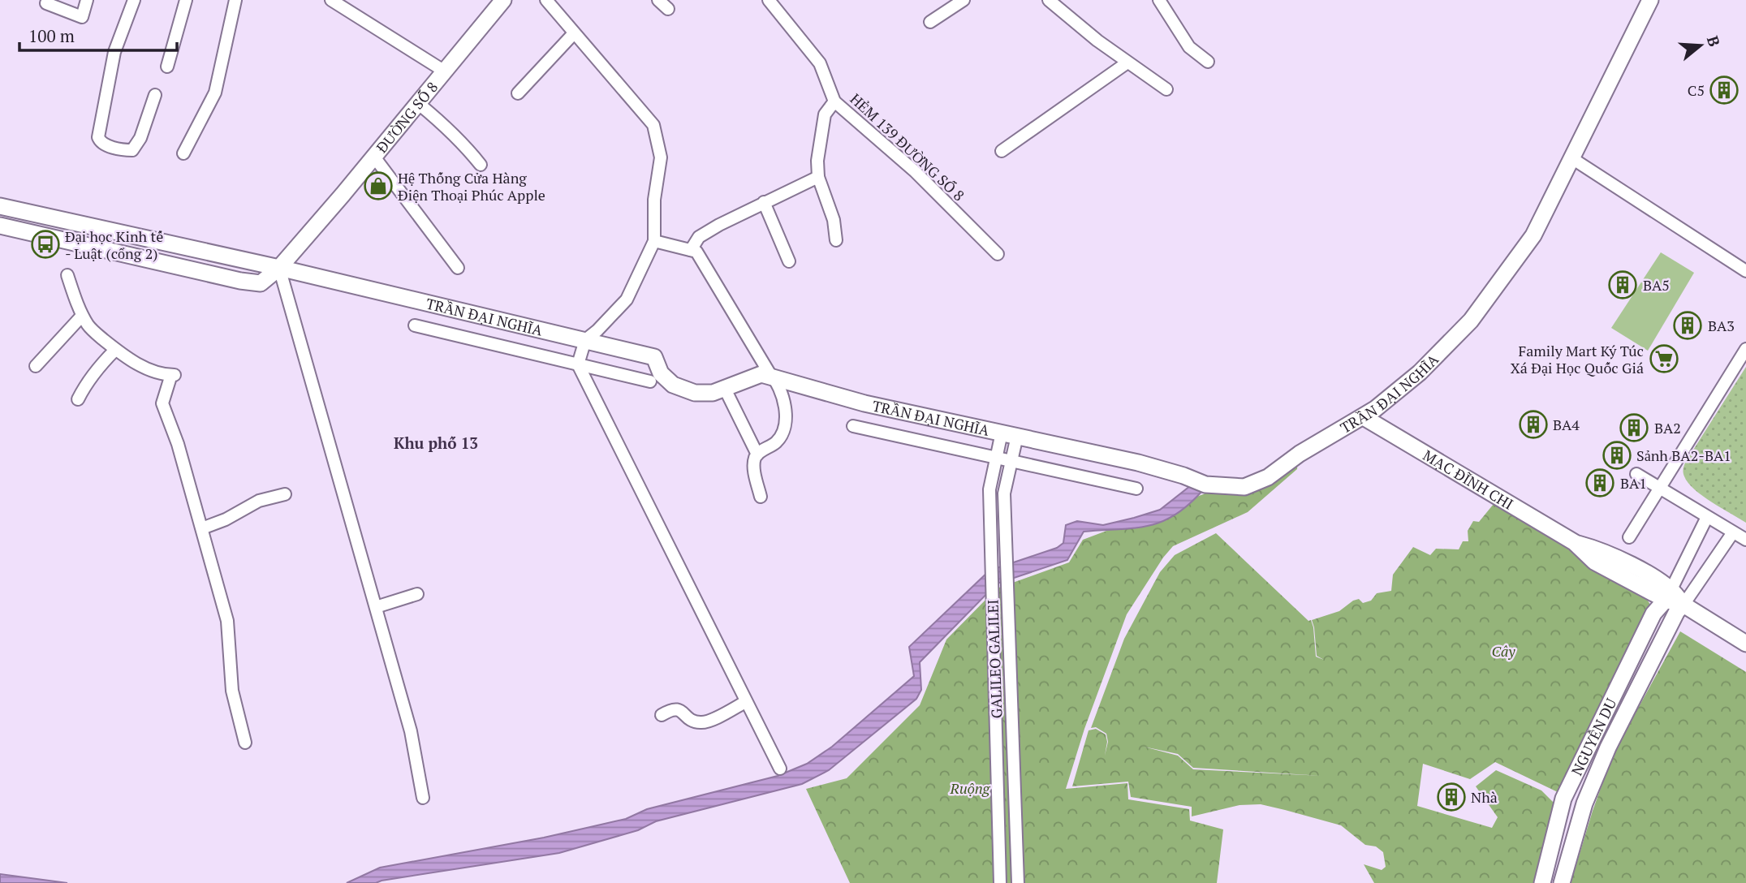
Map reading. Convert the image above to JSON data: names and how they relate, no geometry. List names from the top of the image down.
{
  "streets": {
    "street": [
      "ĐƯỜNG SỐ 8",
      "HẺM 139 ĐƯỜNG SỐ 8",
      "TRẦN ĐẠI NGHĨA",
      "MẠC ĐĨNH CHI",
      "GALILEO GALILEI",
      "NGUYỄN DU"
    ]
  },
  "crossings": [
    ["ĐƯỜNG SỐ 8", "TRẦN ĐẠI NGHĨA"],
    ["TRẦN ĐẠI NGHĨA", "MẠC ĐĨNH CHI"],
    ["TRẦN ĐẠI NGHĨA", "GALILEO GALILEI"],
    ["MẠC ĐĨNH CHI", "NGUYỄN DU"]
  ],
  "districts": ["Khu phố 13"],
  "parks": ["Cây", "Ruộng"],
  "places": {
    "building": [
      "C5",
      "BA5",
      "BA3",
      "BA4",
      "BA2",
      "Sảnh BA2-BA1",
      "BA1",
      "Nhà"
    ],
    "shop": ["Hệ Thống Cửa Hàng Điện Thoại Phúc Apple"],
    "bus stop": ["Đại học Kinh tế - Luật (cổng 2)"],
    "supermarket": ["Family Mart Ký Túc Xá Đại Học Quốc Giá"]
  },
  "scale_bar": "100 m",
  "north": "right"
}
